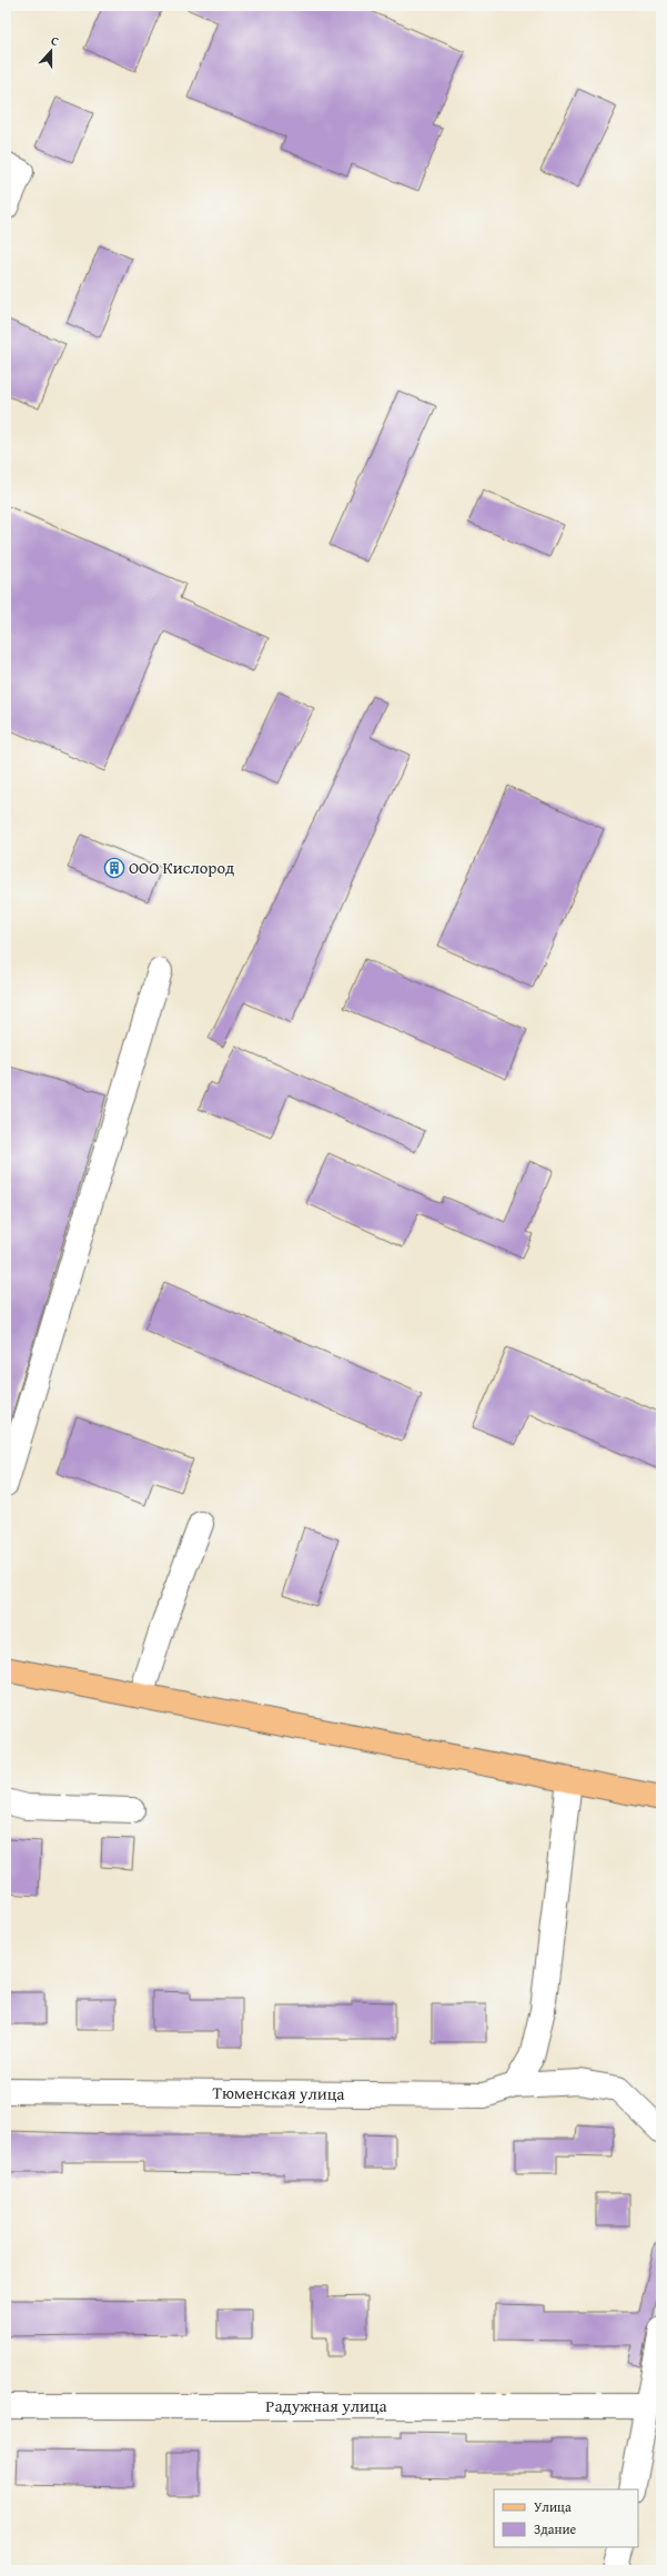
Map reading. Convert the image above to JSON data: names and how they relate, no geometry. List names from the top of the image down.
{
  "streets": {
    "street": ["Тюменская улица", "Радужная улица"]
  },
  "places": {
    "building": ["ООО Кислород"]
  },
  "legend": ["Улица", "Здание"],
  "north": "top"
}
